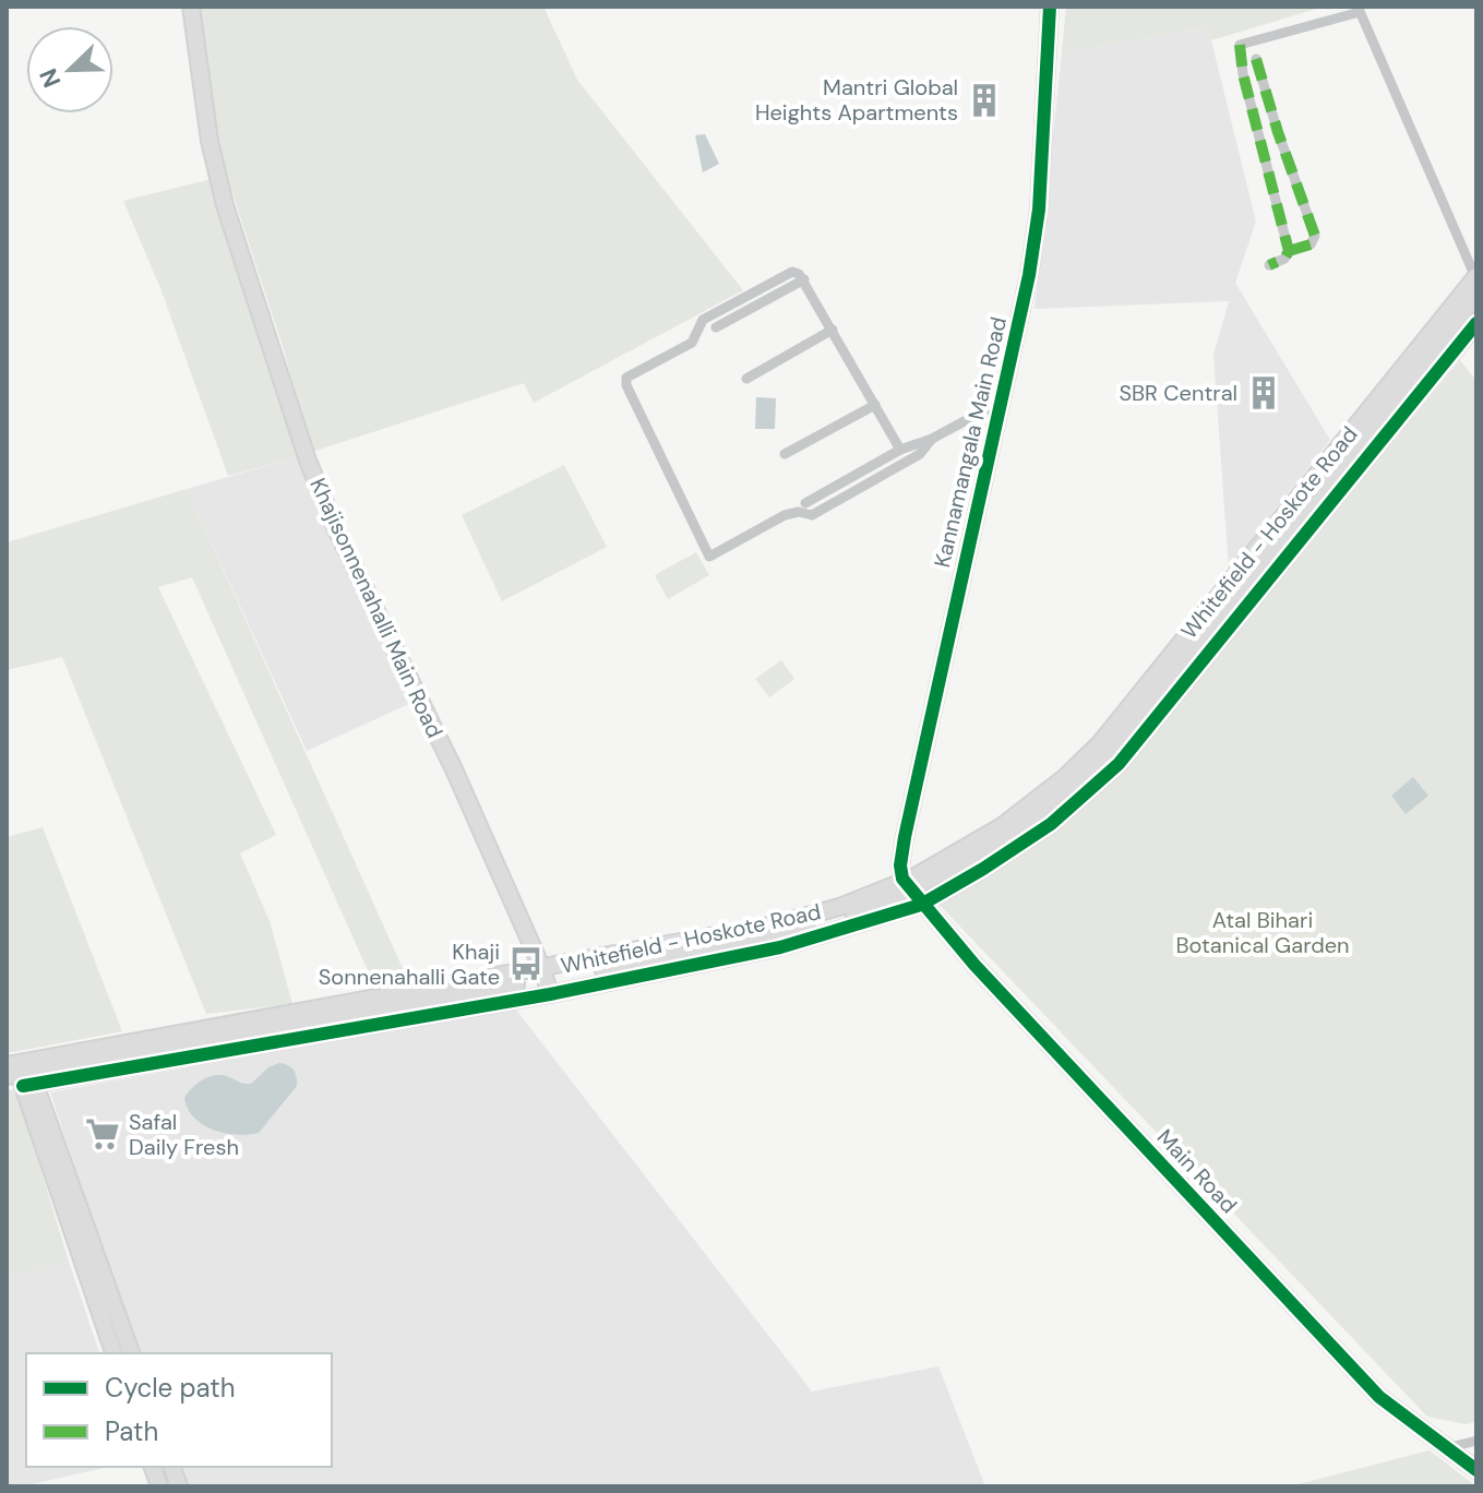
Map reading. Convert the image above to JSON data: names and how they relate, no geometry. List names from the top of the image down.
{
  "streets": {
    "street": [
      "Kannamangala Main Road",
      "Whitefield - Hoskote Road",
      "Khajisonnenahalli Main Road",
      "Main Road"
    ]
  },
  "crossings": [
    ["Kannamangala Main Road", "Whitefield - Hoskote Road"],
    ["Kannamangala Main Road", "Main Road"],
    ["Whitefield - Hoskote Road", "Khajisonnenahalli Main Road"],
    ["Whitefield - Hoskote Road", "Main Road"]
  ],
  "parks": ["Atal Bihari Botanical Garden"],
  "places": {
    "building": ["Mantri Global Heights Apartments", "SBR Central"],
    "bus stop": ["Khaji Sonnenahalli Gate"],
    "supermarket": ["Safal Daily Fresh"]
  },
  "legend": ["Cycle path", "Path"],
  "north": "bottom left"
}
